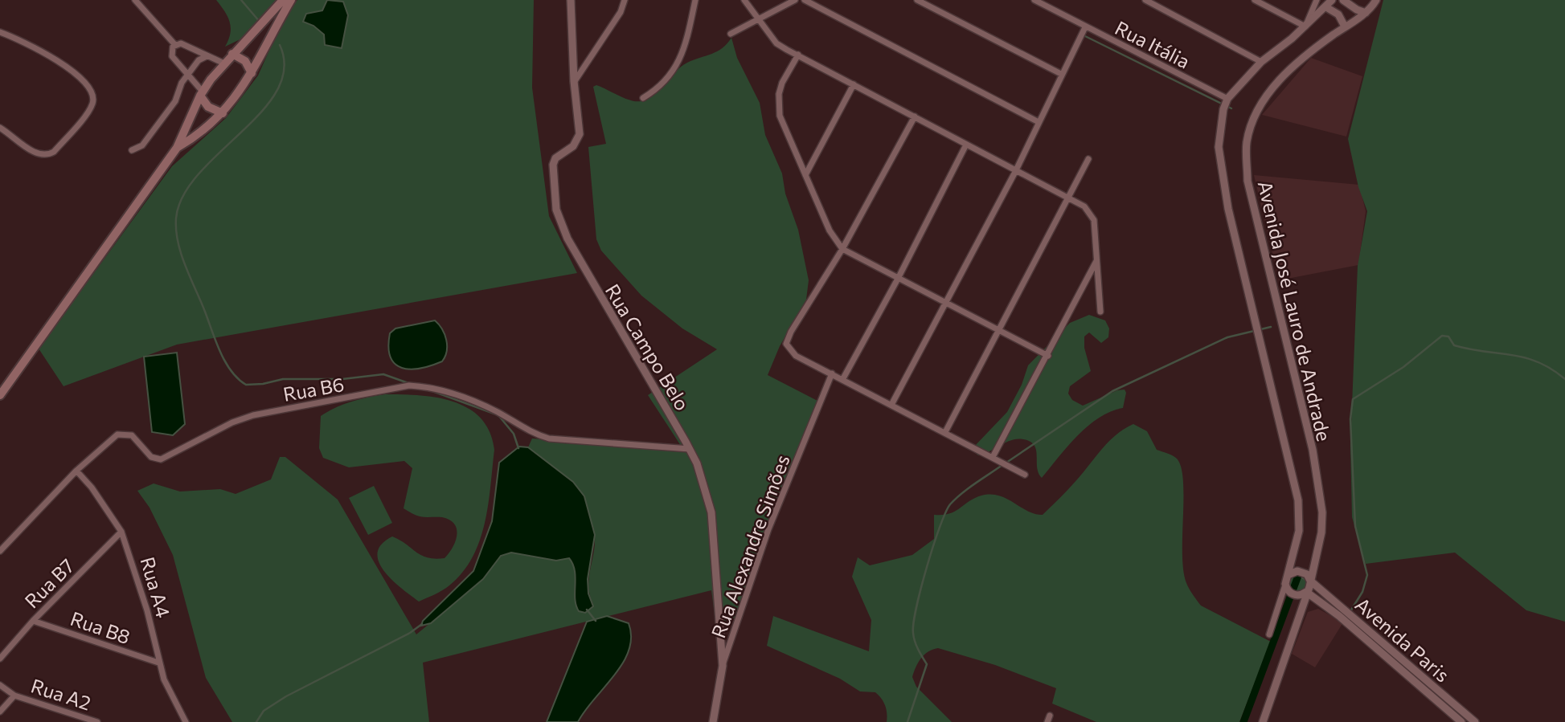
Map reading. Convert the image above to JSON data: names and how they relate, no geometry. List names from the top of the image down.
{
  "streets": {
    "street": [
      "Rua Itália",
      "Avenida José Lauro de Andrade",
      "Rua Campo Belo",
      "Rua B6",
      "Rua Alexandre Simões",
      "Rua B7",
      "Rua A4",
      "Rua B8",
      "Avenida Paris",
      "Rua A2"
    ]
  },
  "crossings": [
    ["Rua Itália", "Avenida José Lauro de Andrade"],
    ["Avenida José Lauro de Andrade", "Avenida Paris"],
    ["Rua Campo Belo", "Rua B6"],
    ["Rua Campo Belo", "Rua Alexandre Simões"],
    ["Rua B6", "Rua A4"],
    ["Rua B7", "Rua A4"],
    ["Rua B7", "Rua B8"],
    ["Rua A4", "Rua B8"]
  ]
}
